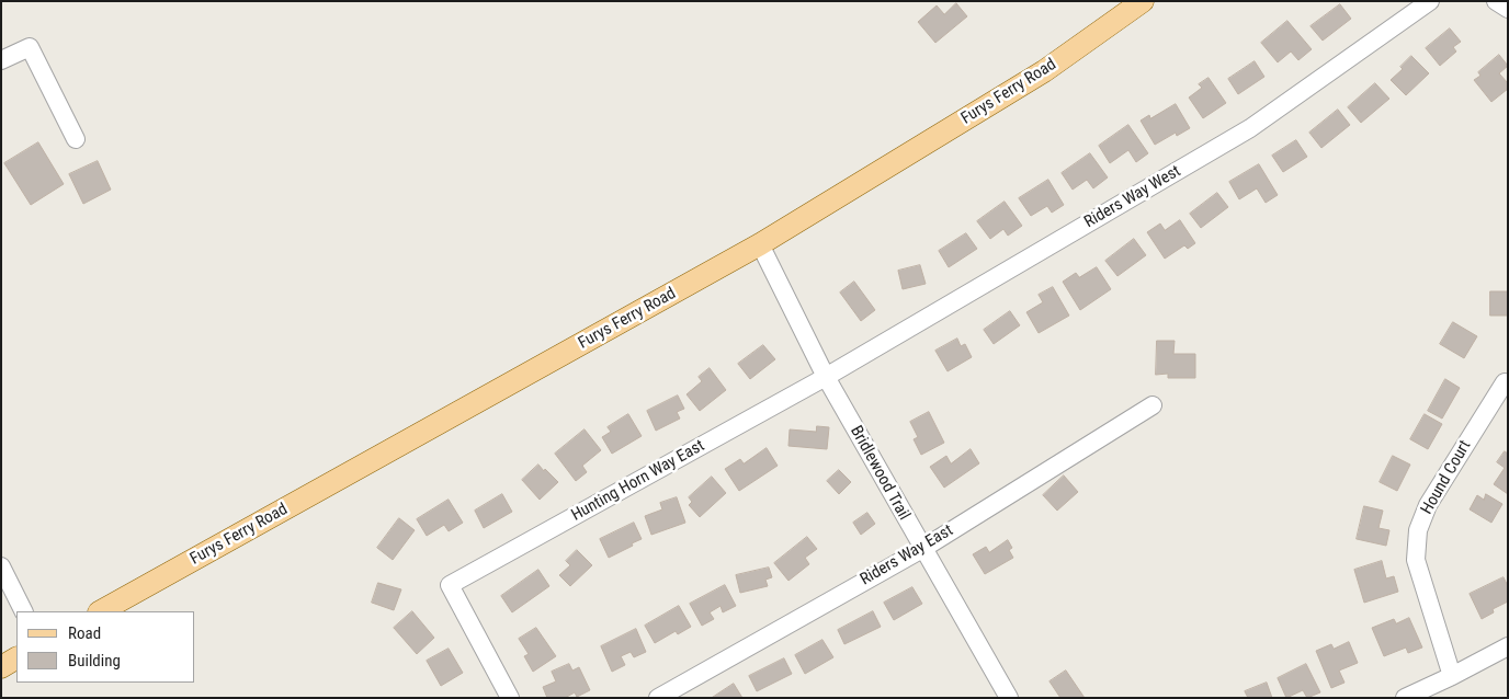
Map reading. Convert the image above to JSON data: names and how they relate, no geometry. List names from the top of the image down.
{
  "streets": {
    "main road": ["Furys Ferry Road"],
    "street": [
      "Riders Way West",
      "Bridlewood Trail",
      "Hound Court",
      "Hunting Horn Way East",
      "Riders Way East"
    ]
  },
  "crossings": [
    ["Furys Ferry Road", "Bridlewood Trail"],
    ["Riders Way West", "Bridlewood Trail"],
    ["Riders Way West", "Hunting Horn Way East"],
    ["Bridlewood Trail", "Hunting Horn Way East"],
    ["Bridlewood Trail", "Riders Way East"]
  ],
  "legend": ["Road", "Building"]
}
